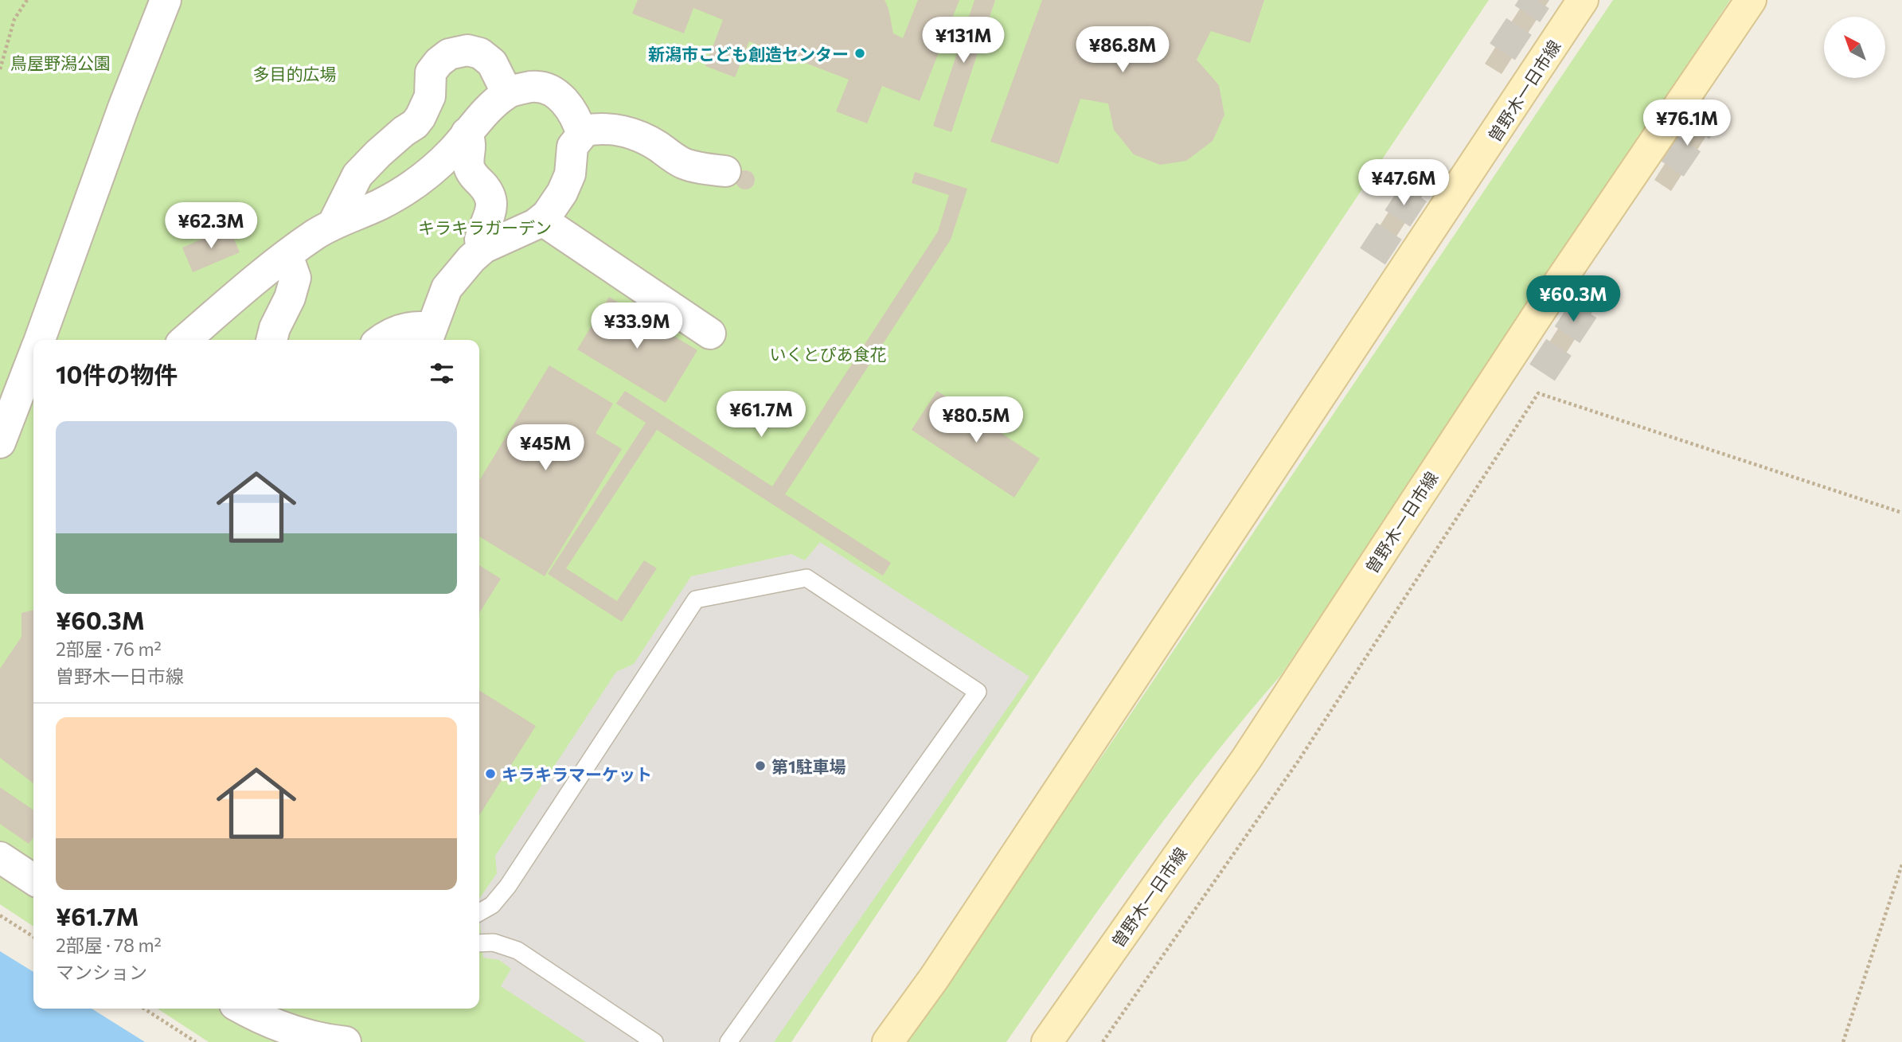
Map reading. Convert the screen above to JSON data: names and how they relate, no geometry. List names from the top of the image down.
{
  "streets": {
    "main road": ["曽野木一日市線"]
  },
  "parks": [
    "鳥屋野潟公園",
    "多目的広場",
    "キラキラガーデン",
    "いくとぴあ食花"
  ],
  "places": ["新潟市こども創造センター", "第1駐車場", "キラキラマーケット"],
  "north": "top left",
  "page": {
    "price": [
      "¥131M",
      "¥86.8M",
      "¥76.1M",
      "¥47.6M",
      "¥62.3M",
      "¥60.3M",
      "¥33.9M",
      "¥61.7M",
      "¥80.5M",
      "¥45M"
    ],
    "heading": "10件の物件",
    "list": [
      {
        "name": "¥60.3M",
        "note": "2部屋 · 76 m² · 曽野木一日市線"
      },
      {
        "name": "¥61.7M",
        "note": "2部屋 · 78 m² · マンション"
      }
    ]
  }
}
